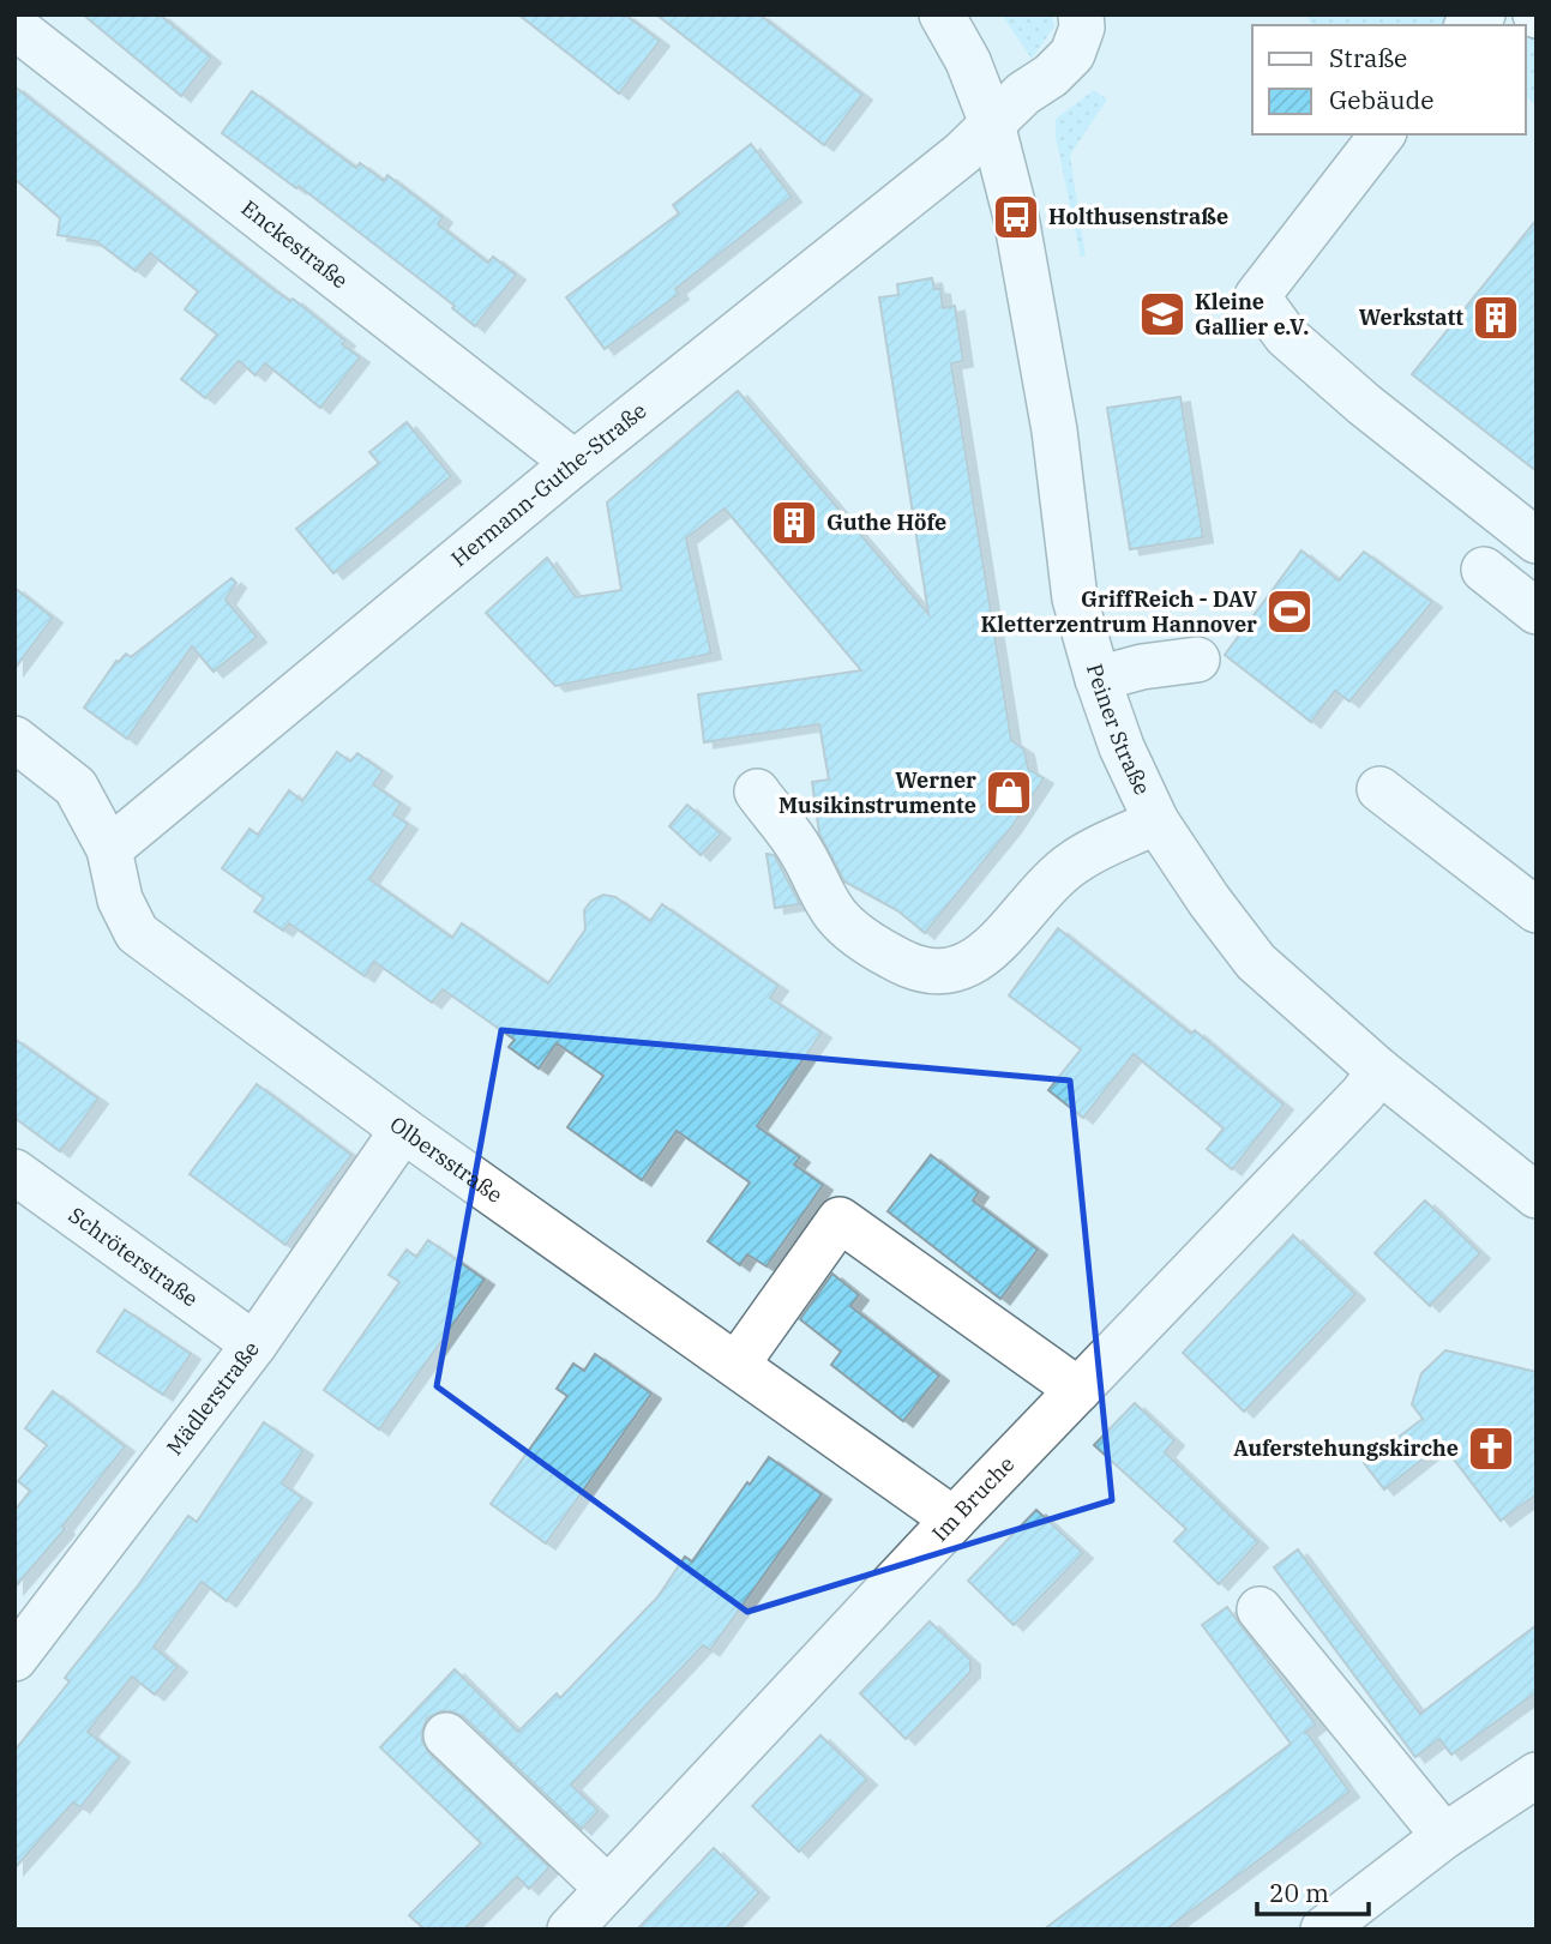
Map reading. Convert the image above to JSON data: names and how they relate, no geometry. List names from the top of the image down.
{
  "streets": {
    "street": [
      "Enckestraße",
      "Hermann-Guthe-Straße",
      "Peiner Straße",
      "Olbersstraße",
      "Schröterstraße",
      "Mädlerstraße",
      "Im Bruche"
    ]
  },
  "crossings": [
    ["Enckestraße", "Hermann-Guthe-Straße"],
    ["Hermann-Guthe-Straße", "Peiner Straße"],
    ["Hermann-Guthe-Straße", "Olbersstraße"],
    ["Peiner Straße", "Im Bruche"],
    ["Olbersstraße", "Mädlerstraße"],
    ["Olbersstraße", "Im Bruche"],
    ["Schröterstraße", "Mädlerstraße"]
  ],
  "places": {
    "bus stop": ["Holthusenstraße"],
    "school or university": ["Kleine Gallier e.V."],
    "building": ["Werkstatt", "Guthe Höfe"],
    "sports": ["GriffReich - DAV Kletterzentrum Hannover"],
    "shop": ["Werner Musikinstrumente"],
    "church": ["Auferstehungskirche"]
  },
  "legend": ["Straße", "Gebäude"],
  "scale_bar": "20 m"
}
